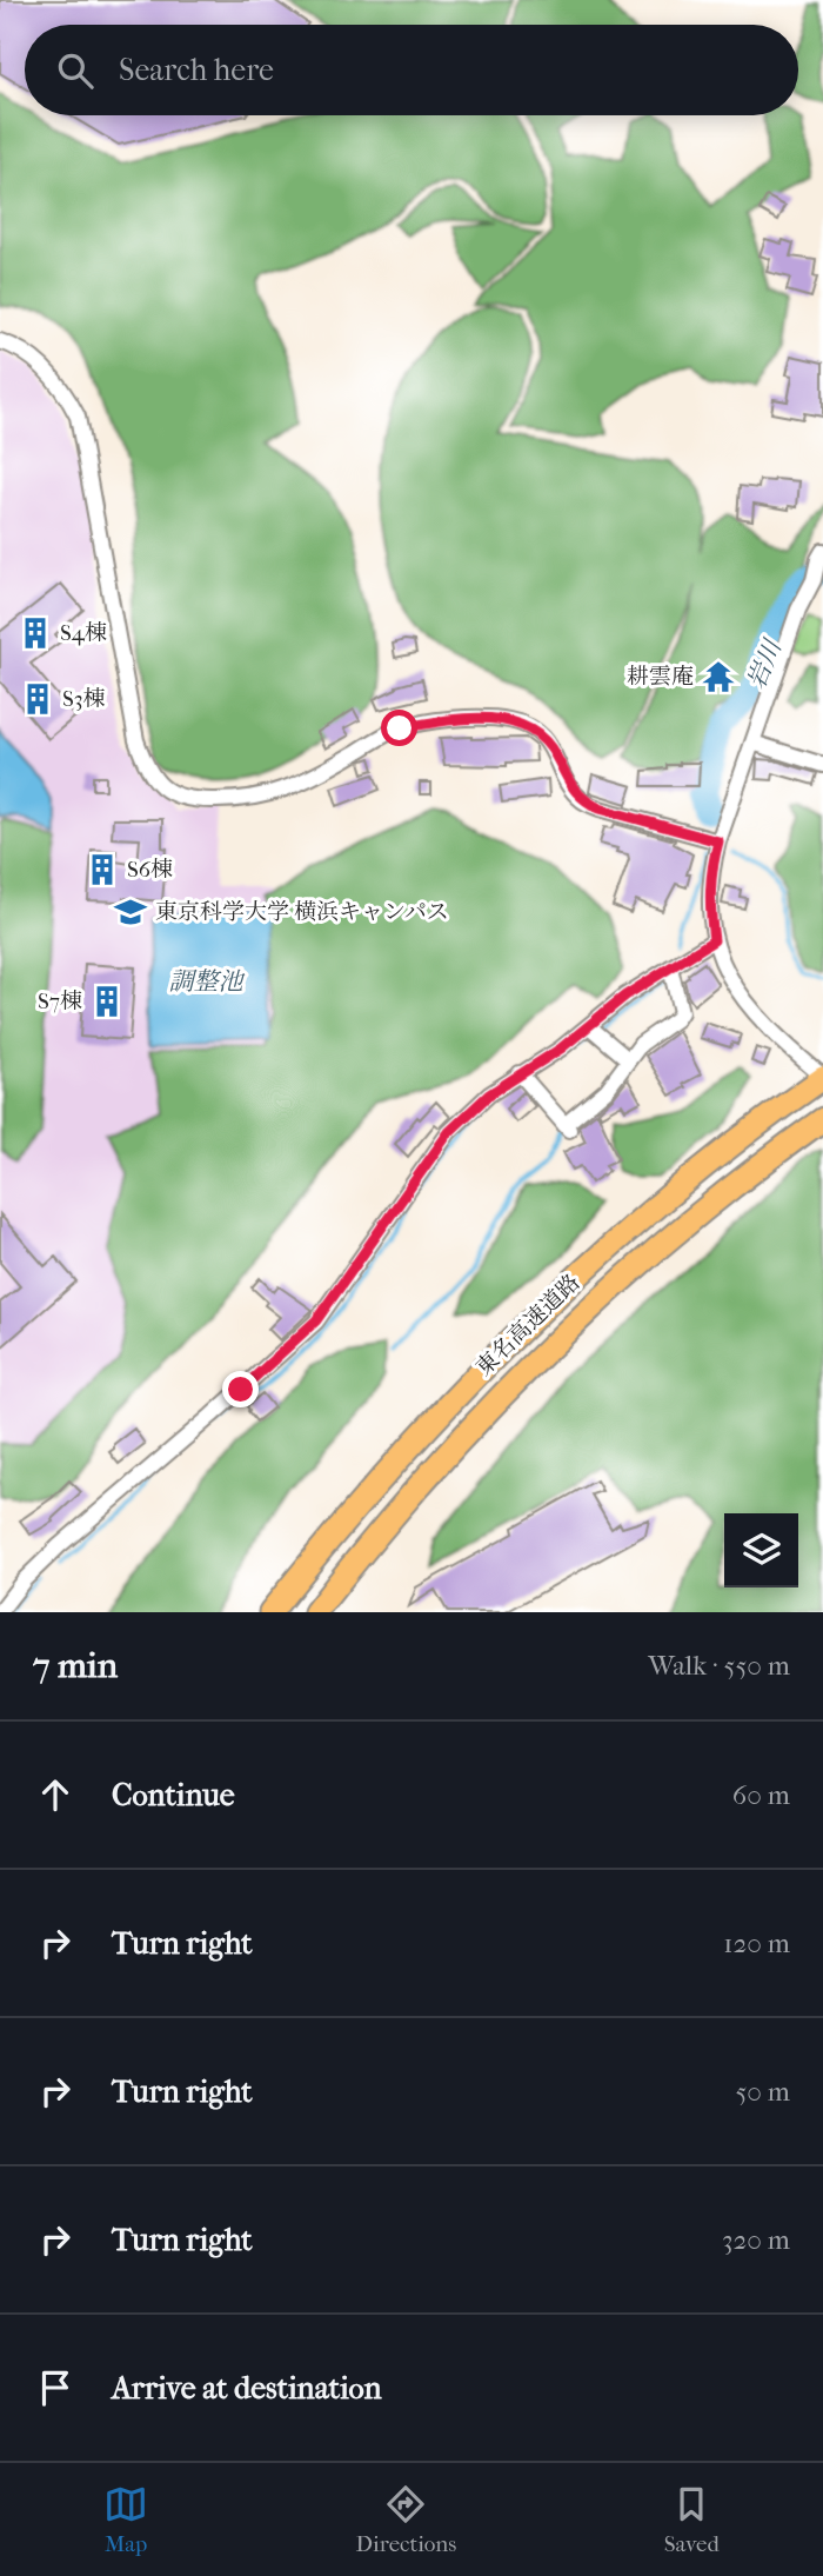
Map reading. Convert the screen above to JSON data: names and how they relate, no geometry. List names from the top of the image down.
{
  "streets": {
    "highway": ["東名高速道路"]
  },
  "water": ["岩川", "調整池"],
  "places": {
    "building": [
      "S4棟",
      "S3棟",
      "S6棟",
      "S7棟"
    ],
    "temple": ["耕雲庵"],
    "school or university": ["東京科学大学 横浜キャンパス"]
  },
  "page": {
    "search": "Search here",
    "heading": ["7 min", "Walk · 550 m"],
    "list": [
      ["Continue", "60 m"],
      ["Turn right", "120 m"],
      ["Turn right", "50 m"],
      ["Turn right", "320 m"],
      "Arrive at destination"
    ],
    "nav": ["Map", "Directions", "Saved"]
  }
}
